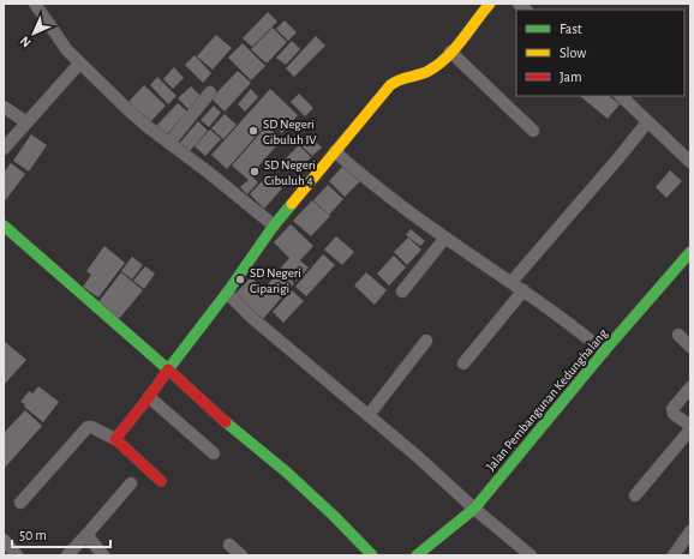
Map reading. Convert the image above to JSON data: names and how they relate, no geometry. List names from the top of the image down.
{
  "streets": {
    "street": ["Jalan Pembangunan Kedunghalang"]
  },
  "places": ["SD Negeri Cibuluh IV", "SD Negeri Cibuluh 4", "SD Negeri Ciparigi"],
  "legend": ["Fast", "Slow", "Jam"],
  "scale_bar": "50 m",
  "north": "bottom left"
}
